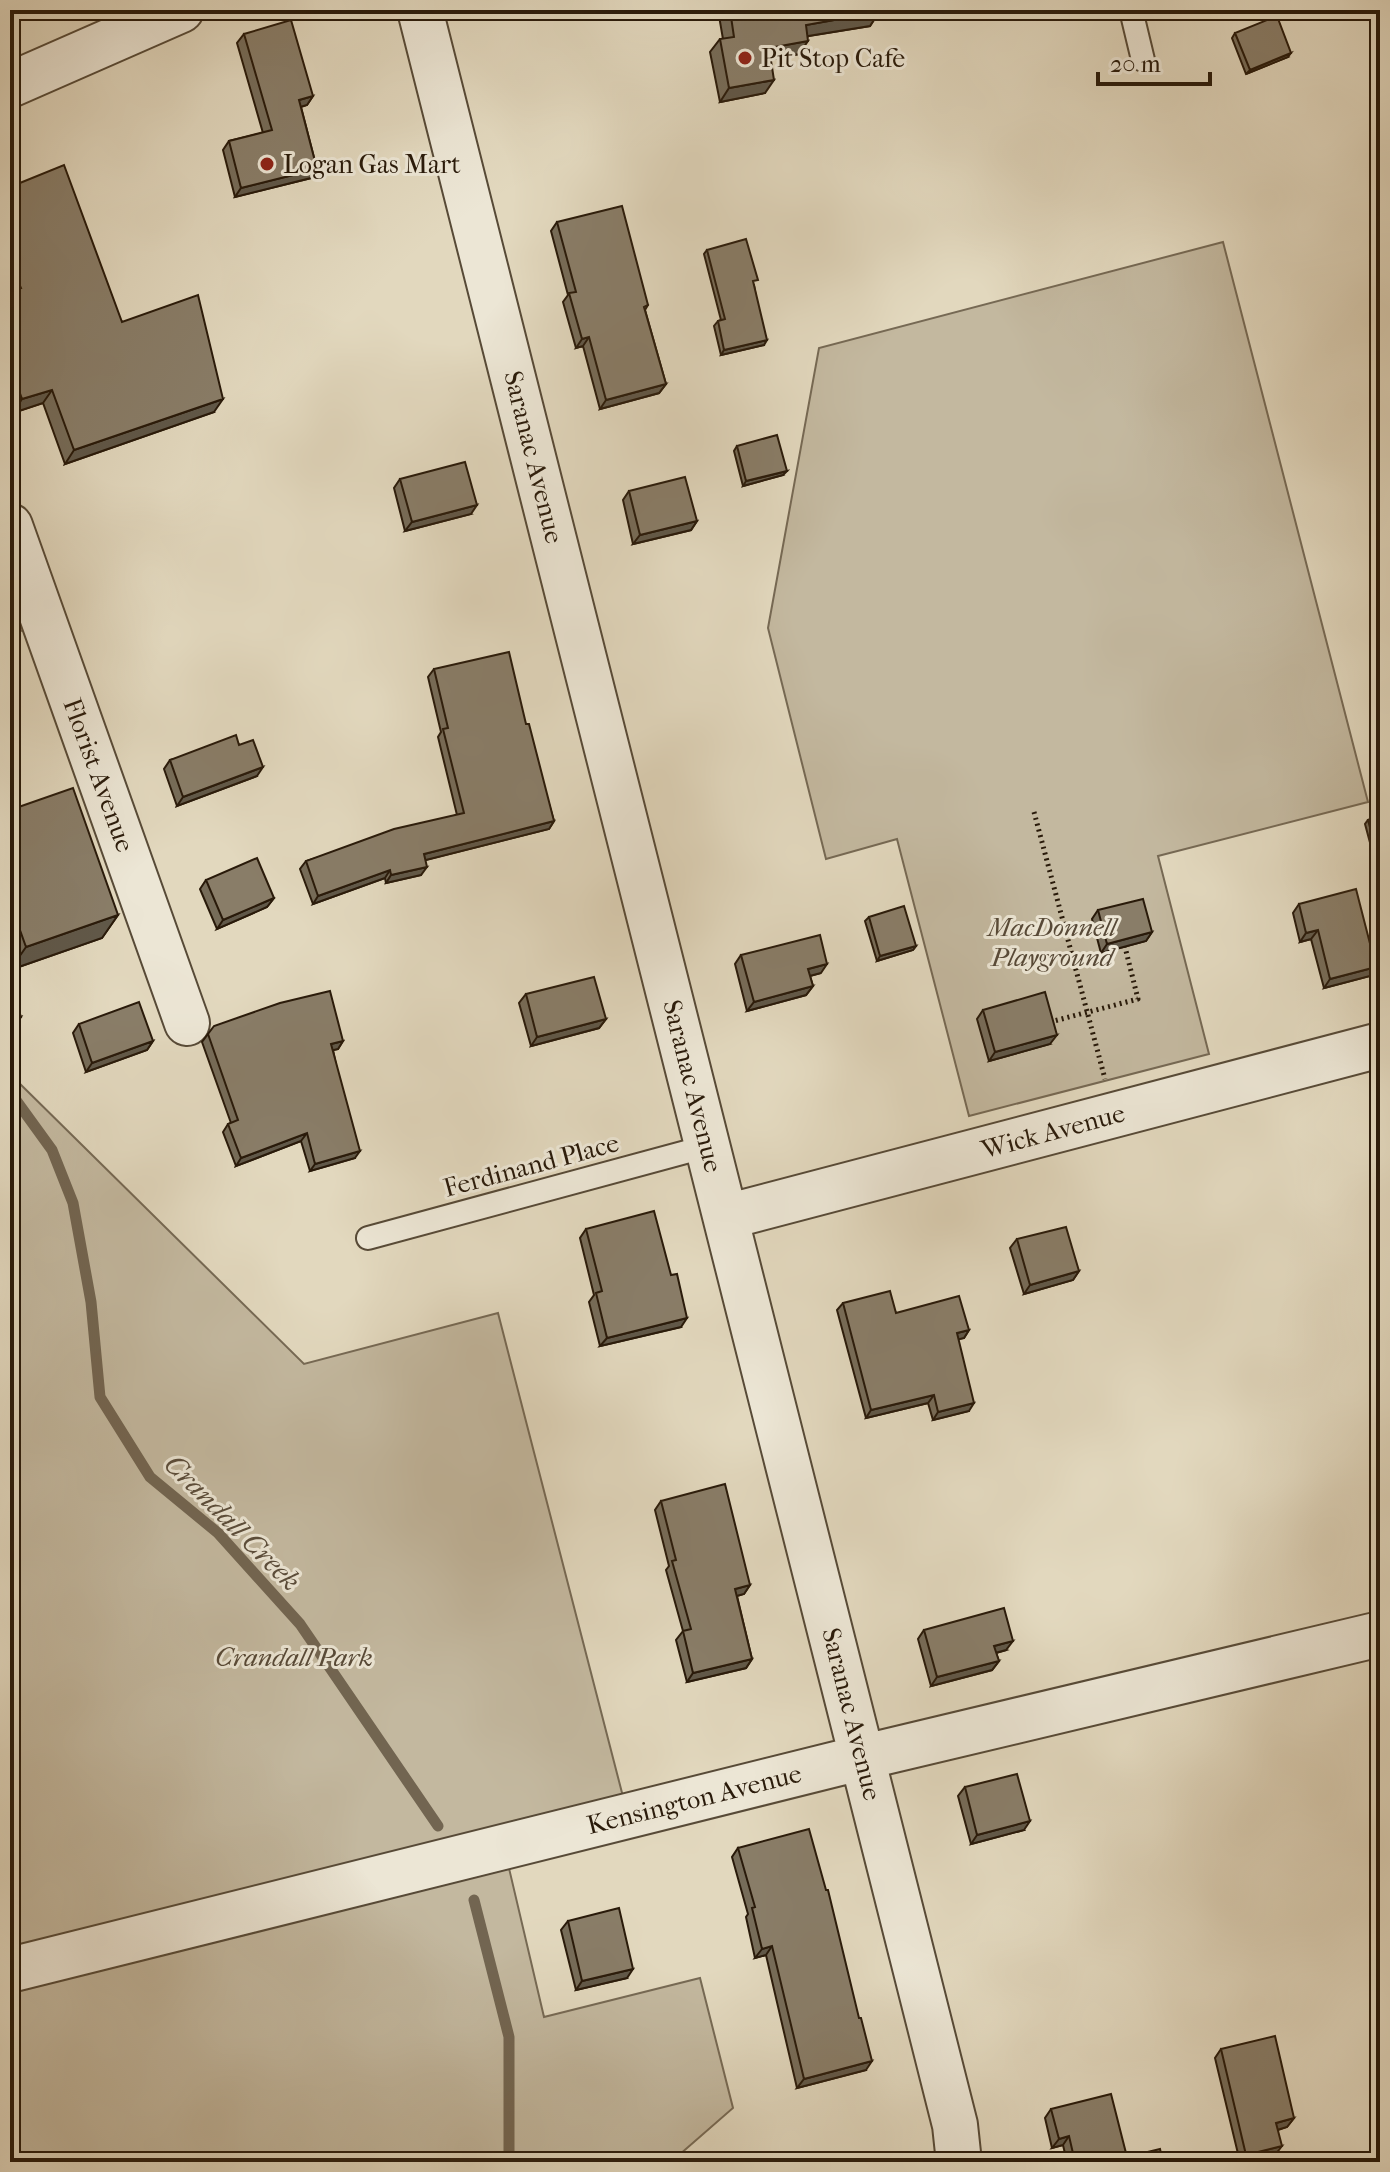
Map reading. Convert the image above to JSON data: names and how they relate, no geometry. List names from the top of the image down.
{
  "streets": {
    "street": [
      "Saranac Avenue",
      "Florist Avenue",
      "Wick Avenue",
      "Kensington Avenue"
    ],
    "lane": ["Ferdinand Place"]
  },
  "crossings": [
    ["Saranac Avenue", "Wick Avenue"],
    ["Saranac Avenue", "Ferdinand Place"],
    ["Saranac Avenue", "Kensington Avenue"]
  ],
  "water": ["Crandall Creek"],
  "parks": ["MacDonnell Playground", "Crandall Park"],
  "places": ["Pit Stop Cafe", "Logan Gas Mart"],
  "scale_bar": "20 m"
}
